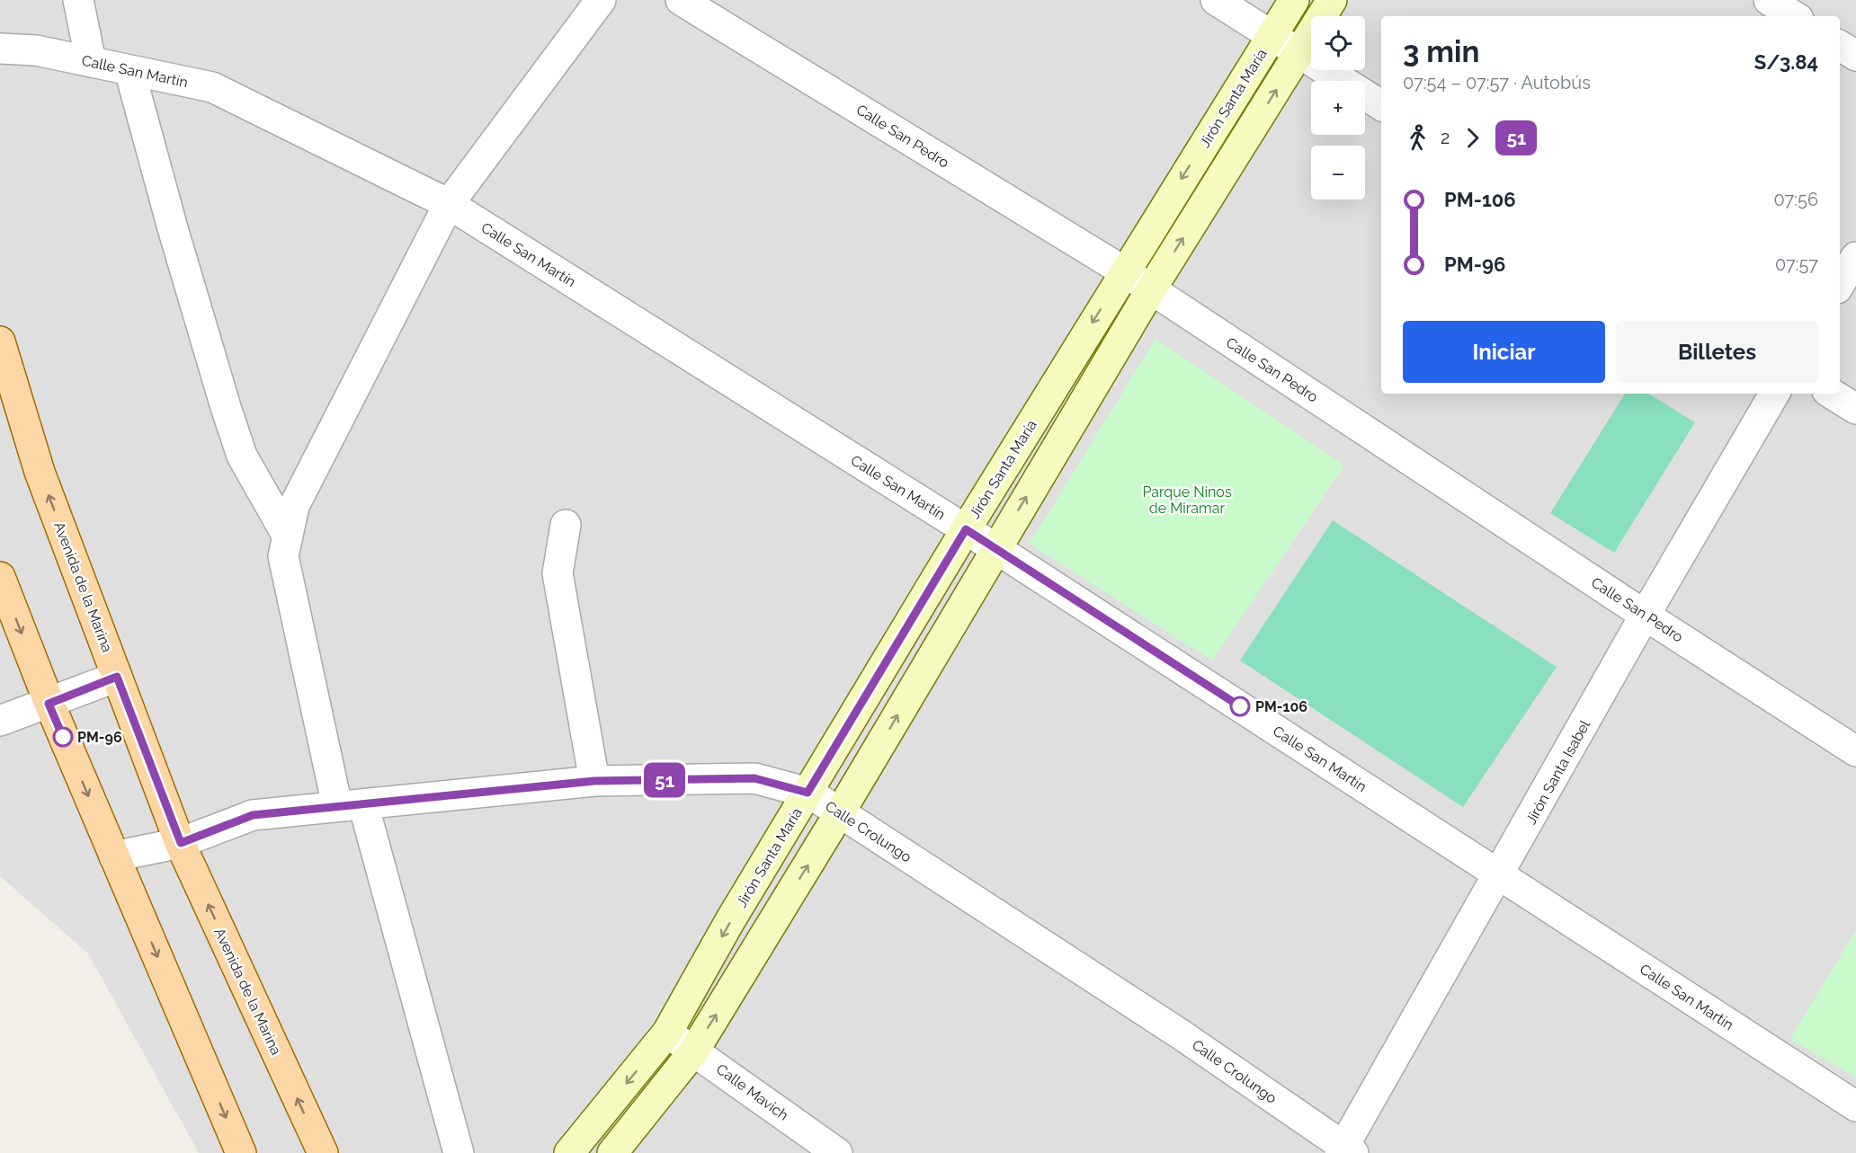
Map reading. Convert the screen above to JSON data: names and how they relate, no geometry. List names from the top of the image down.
{
  "streets": {
    "main road": ["Avenida de la Marina"],
    "street": [
      "Calle San Martín",
      "Jirón Santa María",
      "Calle San Pedro",
      "Jirón Santa Isabel",
      "Calle Crolungo",
      "Calle Mavich"
    ]
  },
  "crossings": [
    ["Calle San Martín", "Jirón Santa María"],
    ["Calle San Martín", "Jirón Santa Isabel"],
    ["Jirón Santa María", "Calle San Pedro"],
    ["Jirón Santa María", "Calle Crolungo"],
    ["Jirón Santa María", "Calle Mavich"],
    ["Calle San Pedro", "Jirón Santa Isabel"],
    ["Avenida de la Marina", "Calle Crolungo"],
    ["Jirón Santa Isabel", "Calle Crolungo"]
  ],
  "parks": ["Parque Ninos de Miramar"],
  "places": ["PM-106", "PM-96"],
  "lines": ["bus line 51"],
  "page": {
    "on_map": "51",
    "map_buttons": ["+", "−"],
    "heading": ["3 min", "07:54 – 07:57 · Autobús", "S/3.84"],
    "legs": ["2", "51"],
    "list": [
      {
        "name": "PM-106",
        "value": "07:56"
      },
      {
        "name": "PM-96",
        "value": "07:57"
      }
    ],
    "buttons": ["Iniciar", "Billetes"]
  }
}
